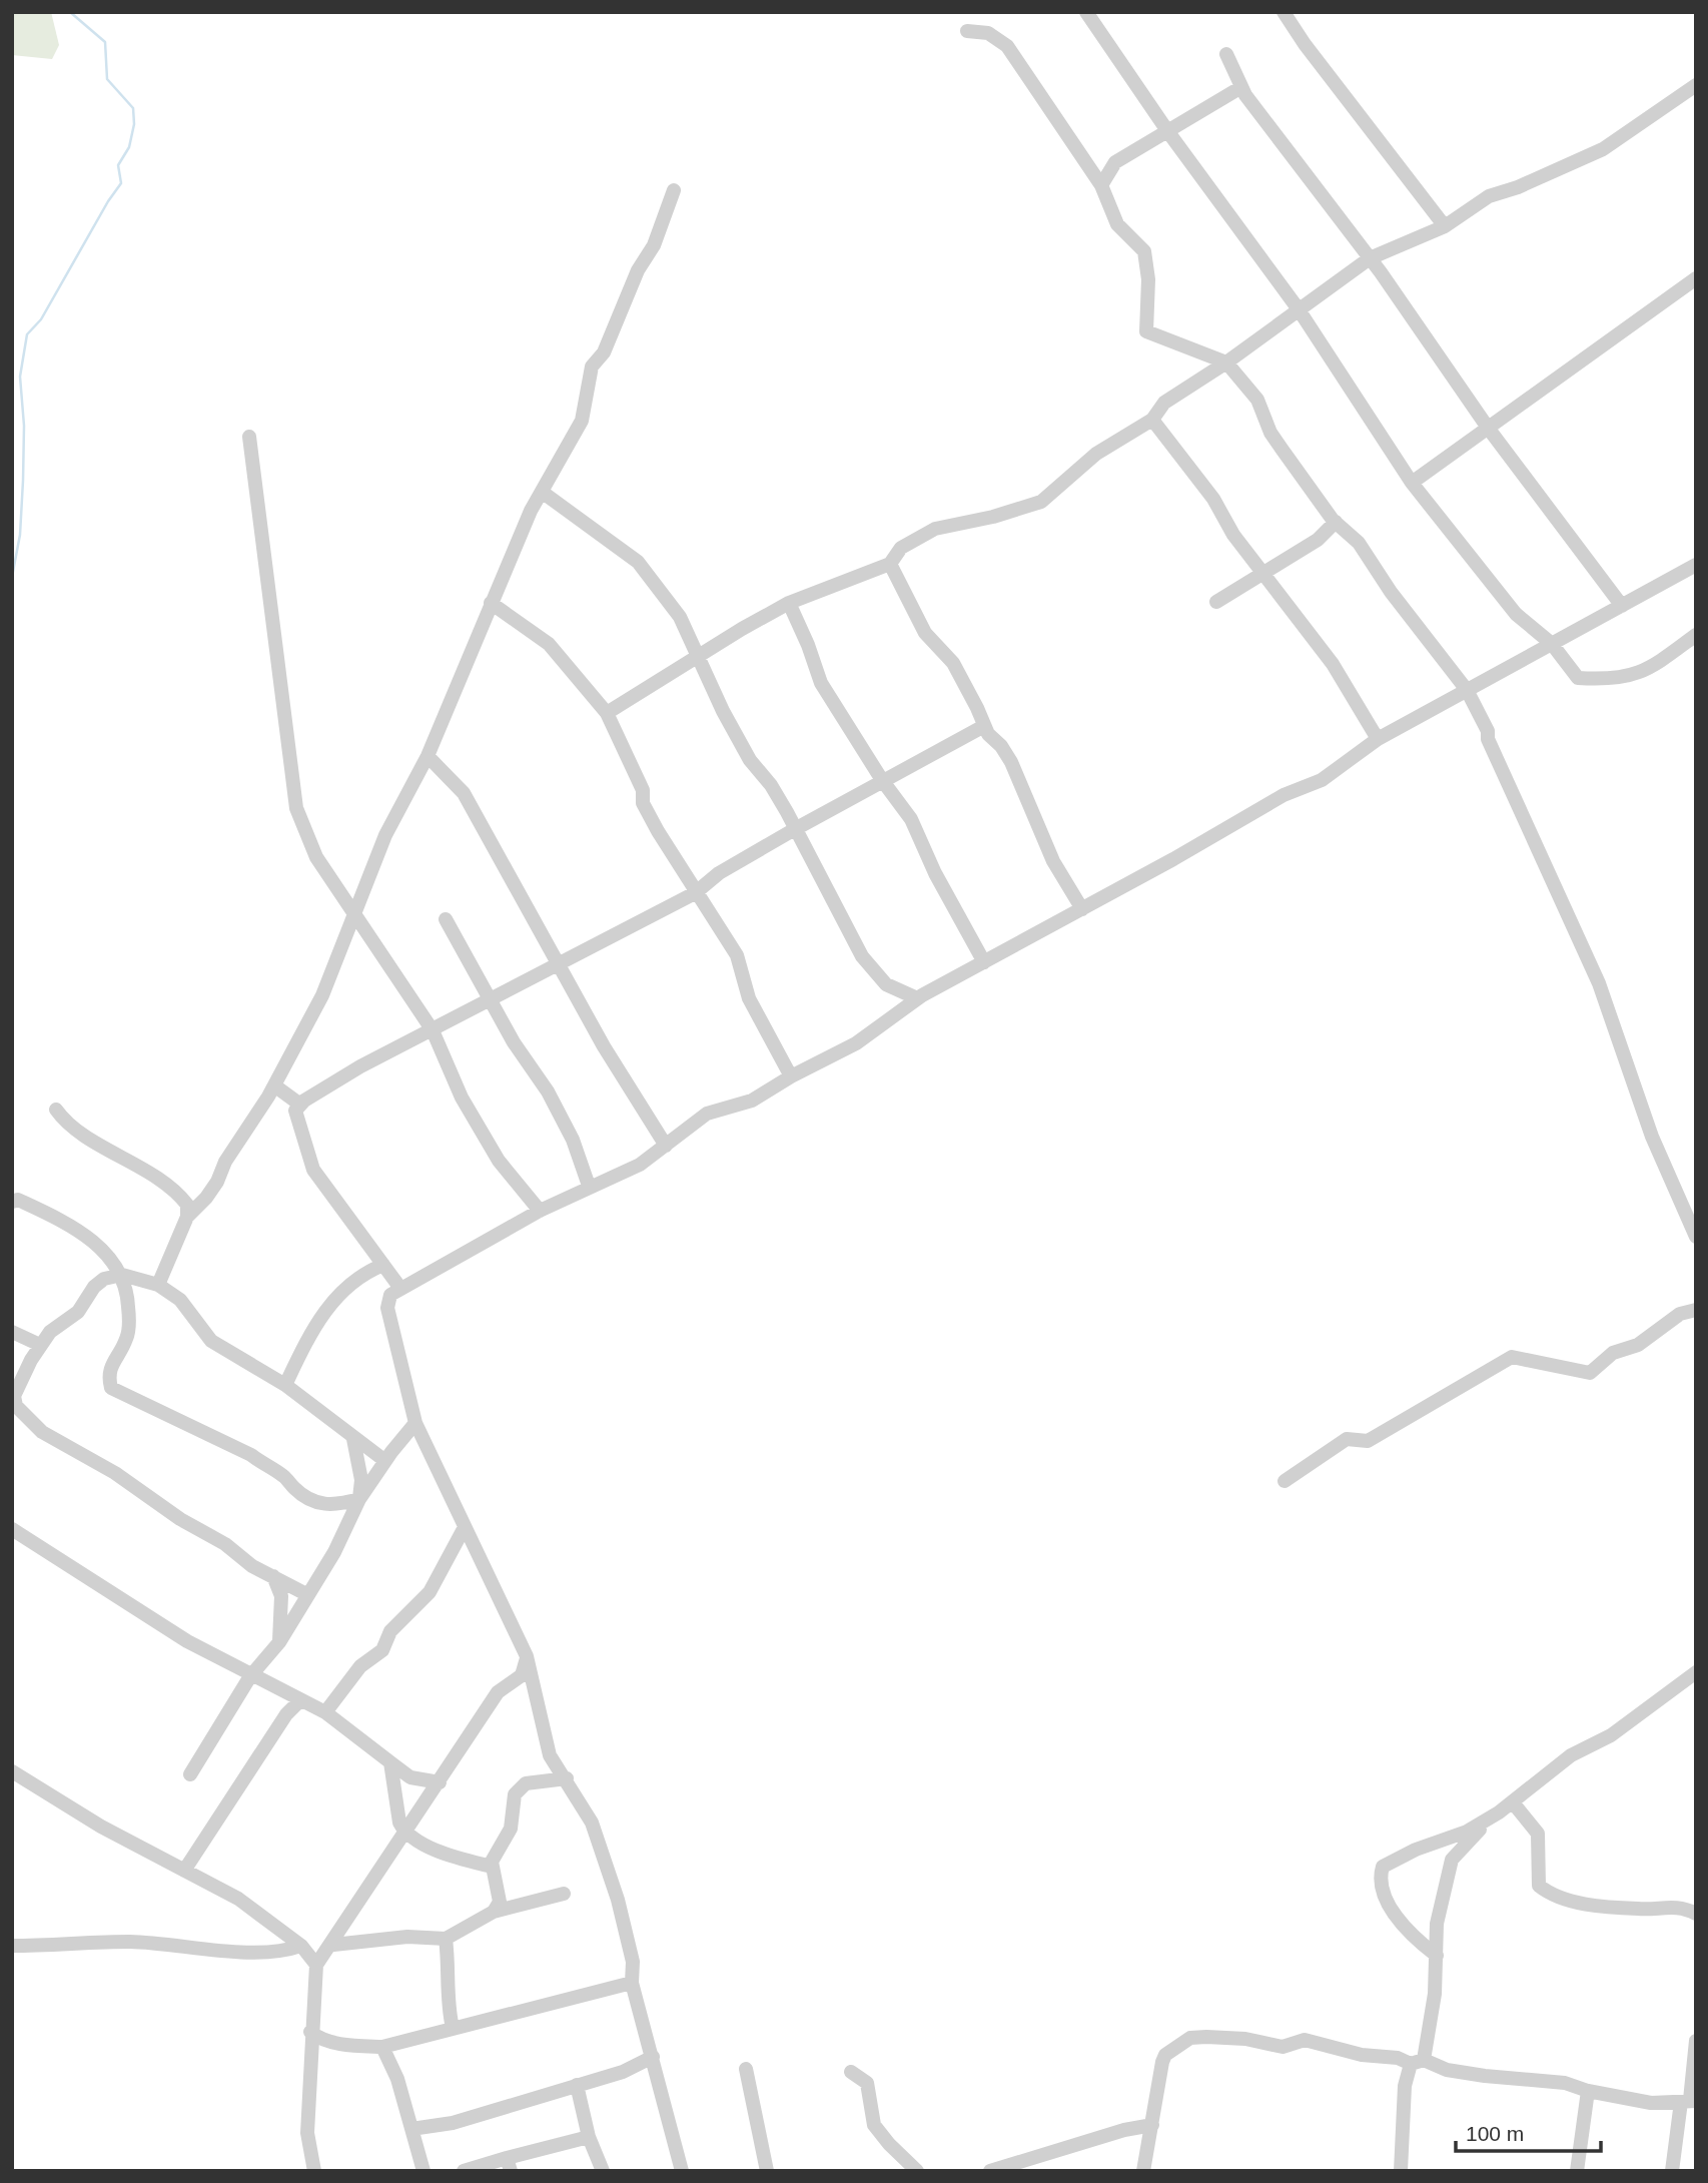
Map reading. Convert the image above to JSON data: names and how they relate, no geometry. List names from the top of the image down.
{
  "scale_bar": "100 m"
}
